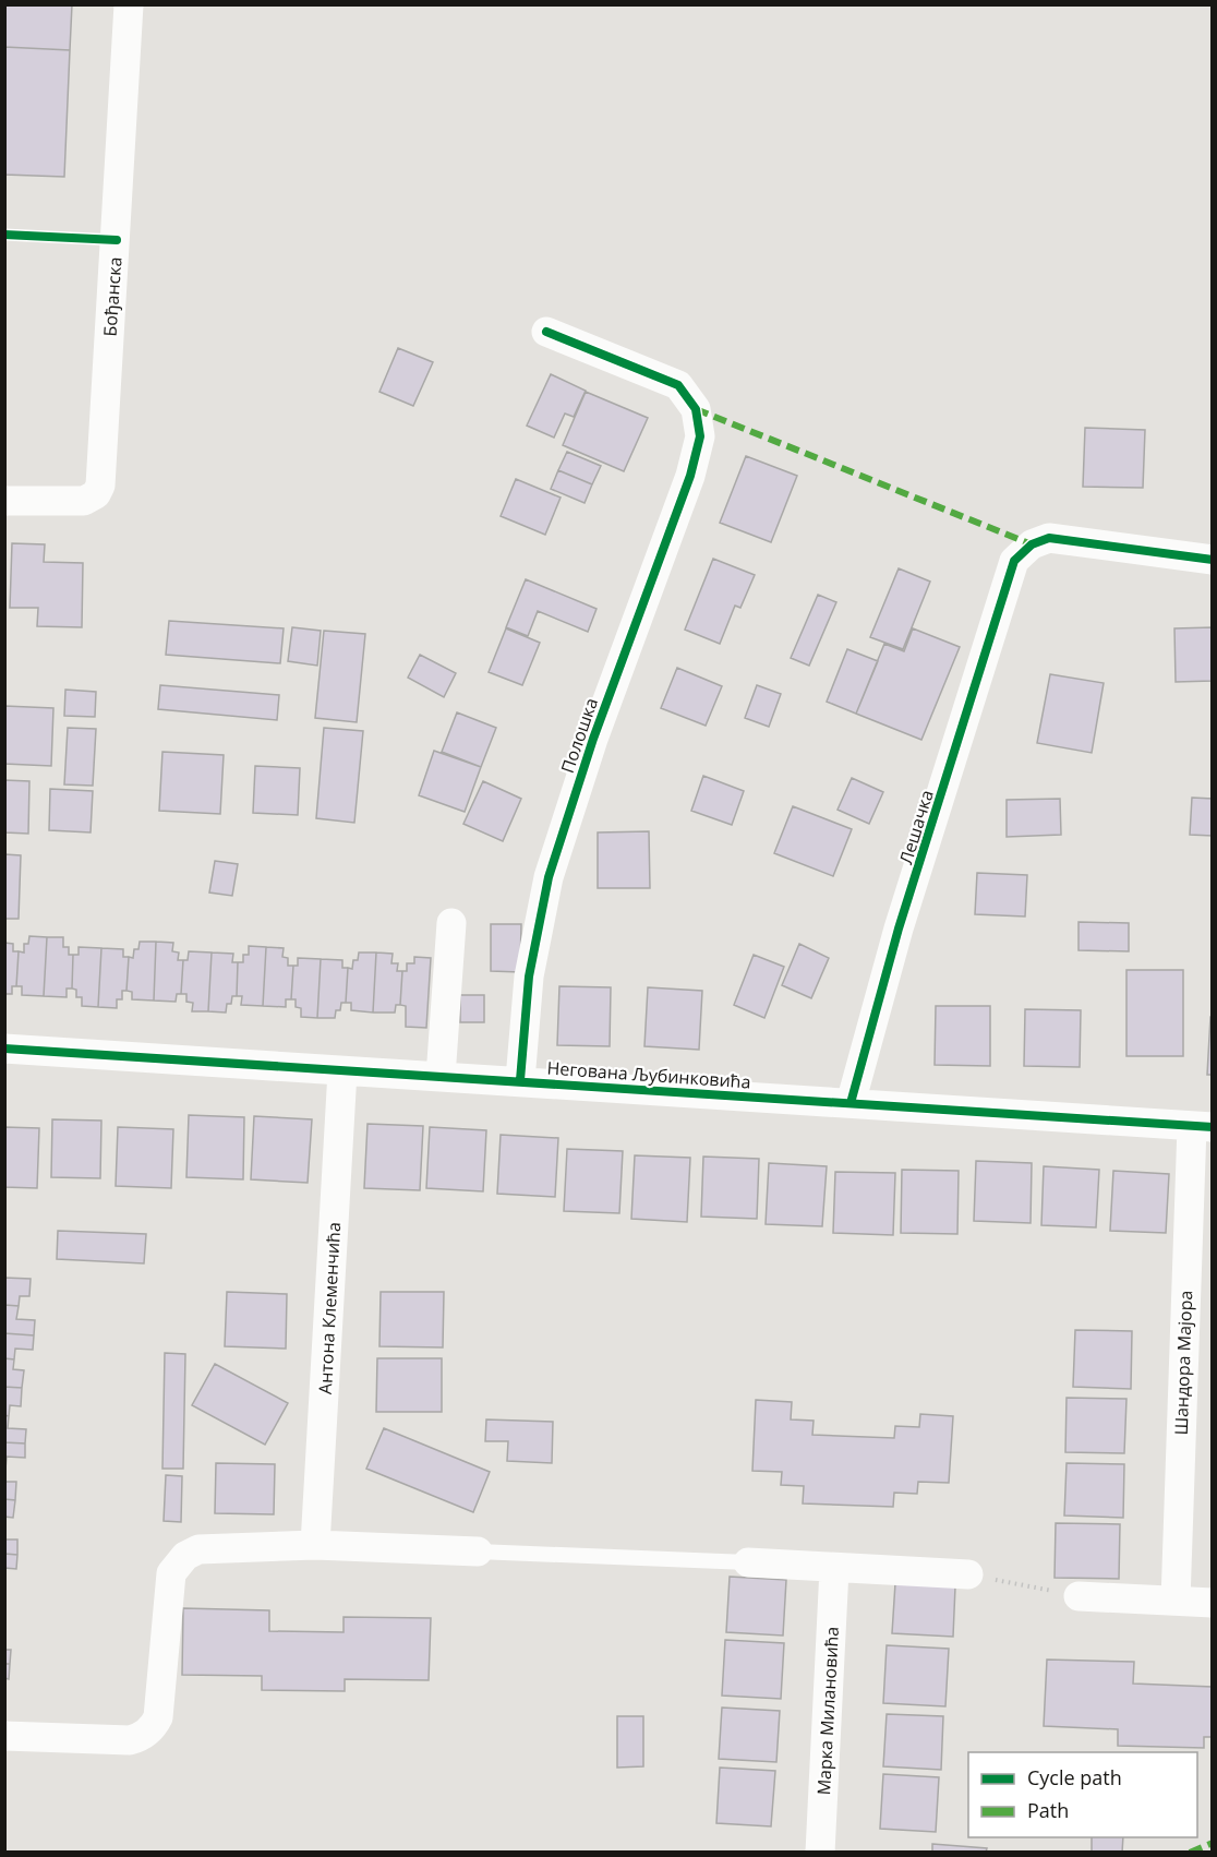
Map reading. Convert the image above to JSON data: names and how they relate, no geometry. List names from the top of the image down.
{
  "streets": {
    "street": [
      "Бођанска",
      "Полошка",
      "Лешачка",
      "Негована Љубинковића",
      "Антона Клеменчића",
      "Шандора Мајора",
      "Марка Милановића"
    ]
  },
  "crossings": [
    ["Полошка", "Негована Љубинковића"],
    ["Лешачка", "Негована Љубинковића"],
    ["Негована Љубинковића", "Антона Клеменчића"],
    ["Негована Љубинковића", "Шандора Мајора"]
  ],
  "legend": ["Cycle path", "Path"]
}
